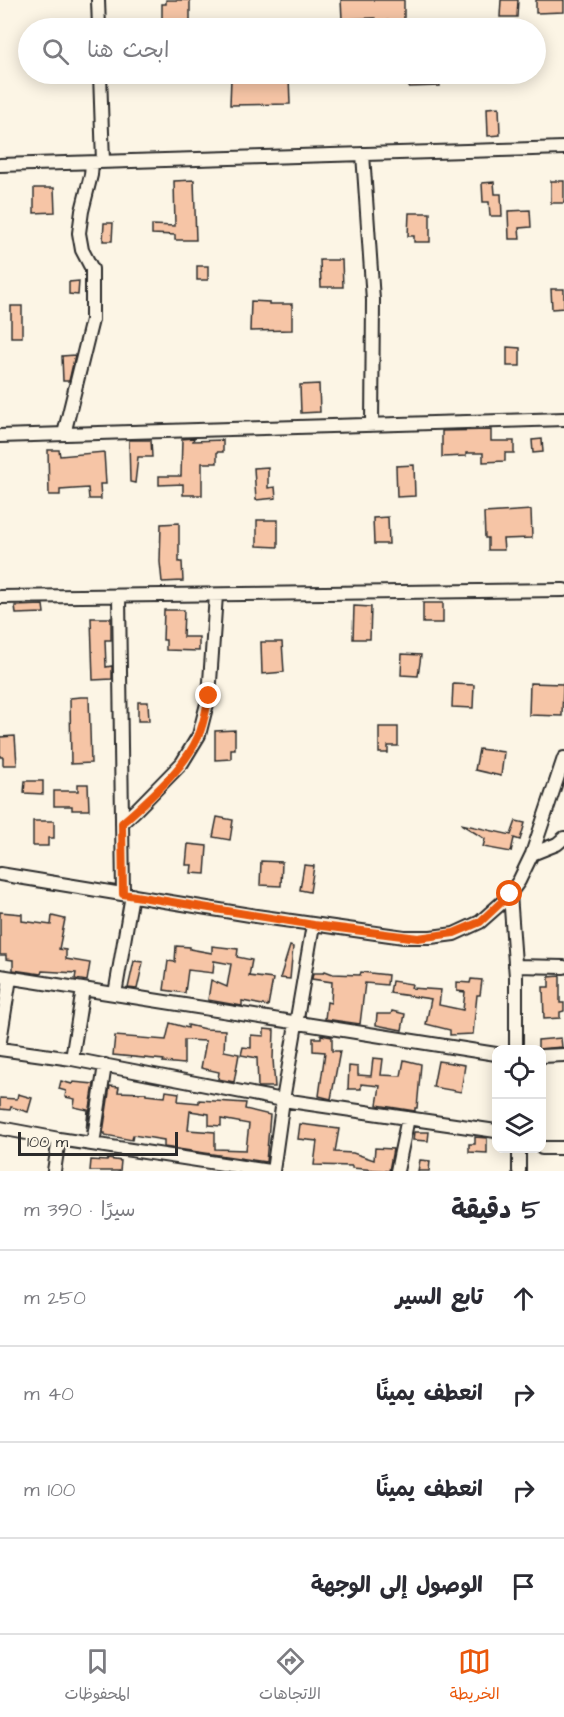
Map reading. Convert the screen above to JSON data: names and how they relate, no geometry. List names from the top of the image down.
{
  "scale_bar": "100 m",
  "page": {
    "search": "ابحث هنا",
    "scale": "100 m",
    "heading": ["5 دقيقة", "سيرًا · 390 m"],
    "list": [
      ["تابع السير", "250 m"],
      ["انعطف يمينًا", "40 m"],
      ["انعطف يمينًا", "100 m"],
      "الوصول إلى الوجهة"
    ],
    "nav": ["الخريطة", "الاتجاهات", "المحفوظات"]
  }
}
